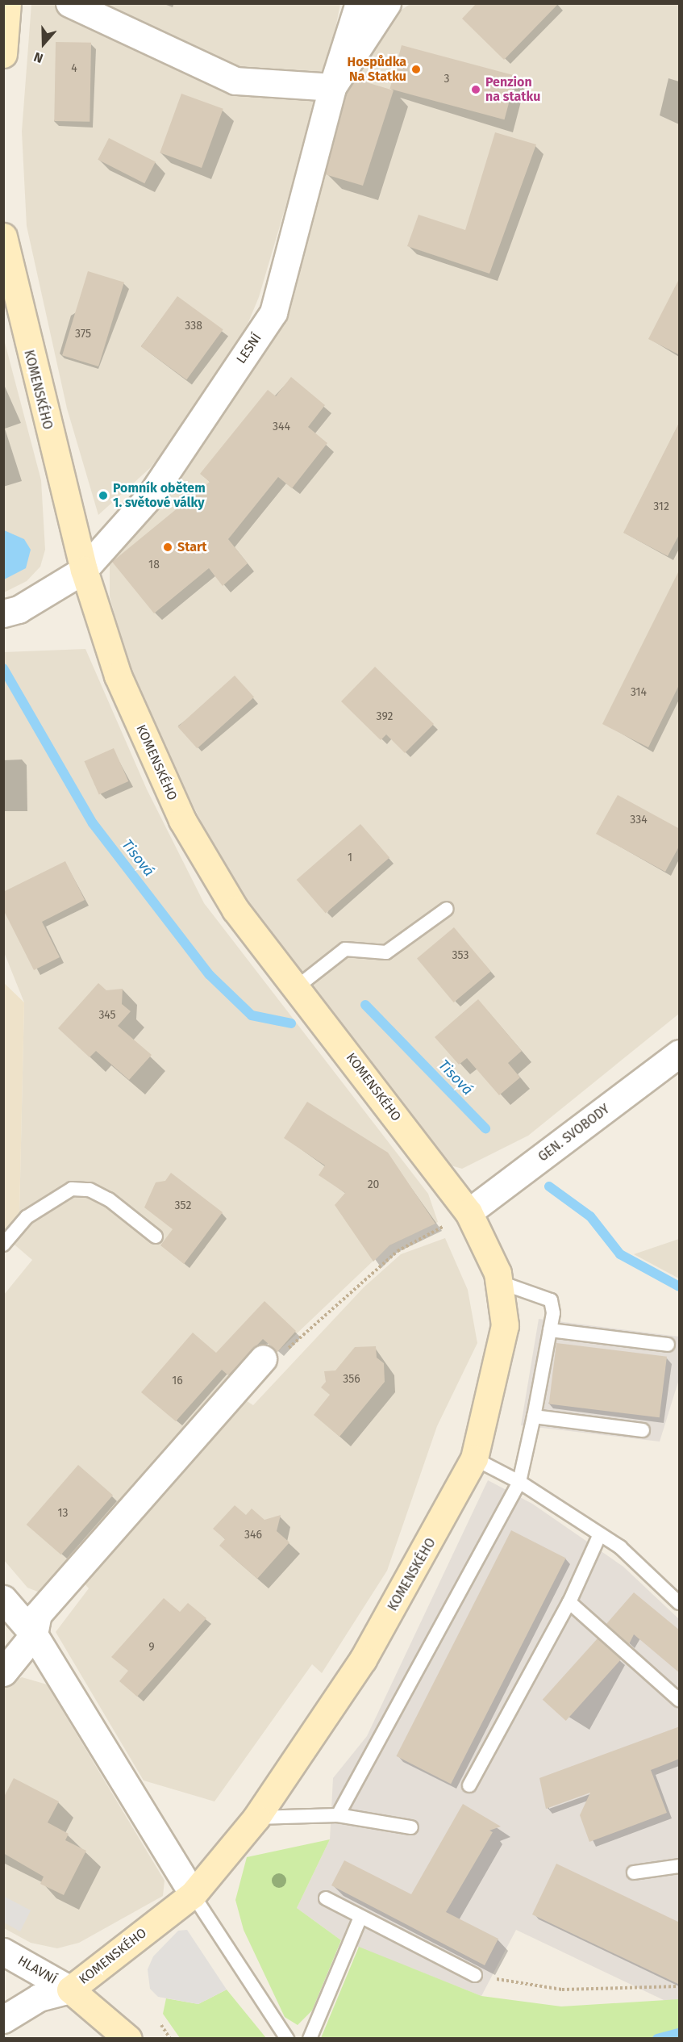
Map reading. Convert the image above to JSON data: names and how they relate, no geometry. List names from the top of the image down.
{
  "streets": {
    "street": [
      "LESNÍ",
      "KOMENSKÉHO",
      "GEN. SVOBODY",
      "HLAVNÍ"
    ]
  },
  "crossings": [
    ["LESNÍ", "KOMENSKÉHO"],
    ["KOMENSKÉHO", "GEN. SVOBODY"],
    ["KOMENSKÉHO", "HLAVNÍ"]
  ],
  "water": ["Tisová"],
  "places": [
    "Hospůdka Na Statku",
    "Penzion na statku",
    "Pomník obětem 1. světové války",
    "Start"
  ],
  "house_numbers": [
    "4",
    "3",
    "338",
    "375",
    "344",
    "312",
    "18",
    "314",
    "392",
    "334",
    "1",
    "353",
    "345",
    "20",
    "352",
    "356",
    "16",
    "13",
    "346",
    "9"
  ],
  "north": "bottom"
}
